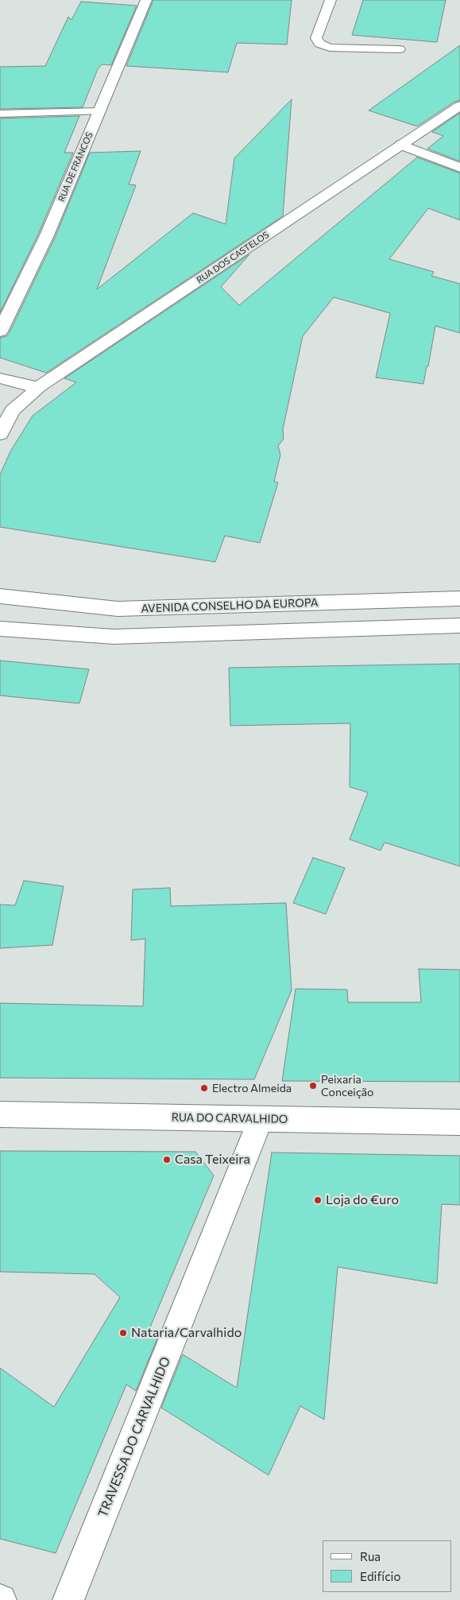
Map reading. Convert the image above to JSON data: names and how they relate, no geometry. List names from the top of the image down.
{
  "streets": {
    "street": [
      "RUA DE FRANCOS",
      "RUA DOS CASTELOS",
      "AVENIDA CONSELHO DA EUROPA",
      "RUA DO CARVALHIDO",
      "TRAVESSA DO CARVALHIDO"
    ]
  },
  "crossings": [
    ["RUA DO CARVALHIDO", "TRAVESSA DO CARVALHIDO"]
  ],
  "places": [
    "Peixaria Conceição",
    "Electro Almeida",
    "Casa Teixeira",
    "Loja do €uro",
    "Nataria/Carvalhido"
  ],
  "legend": ["Rua", "Edifício"]
}
